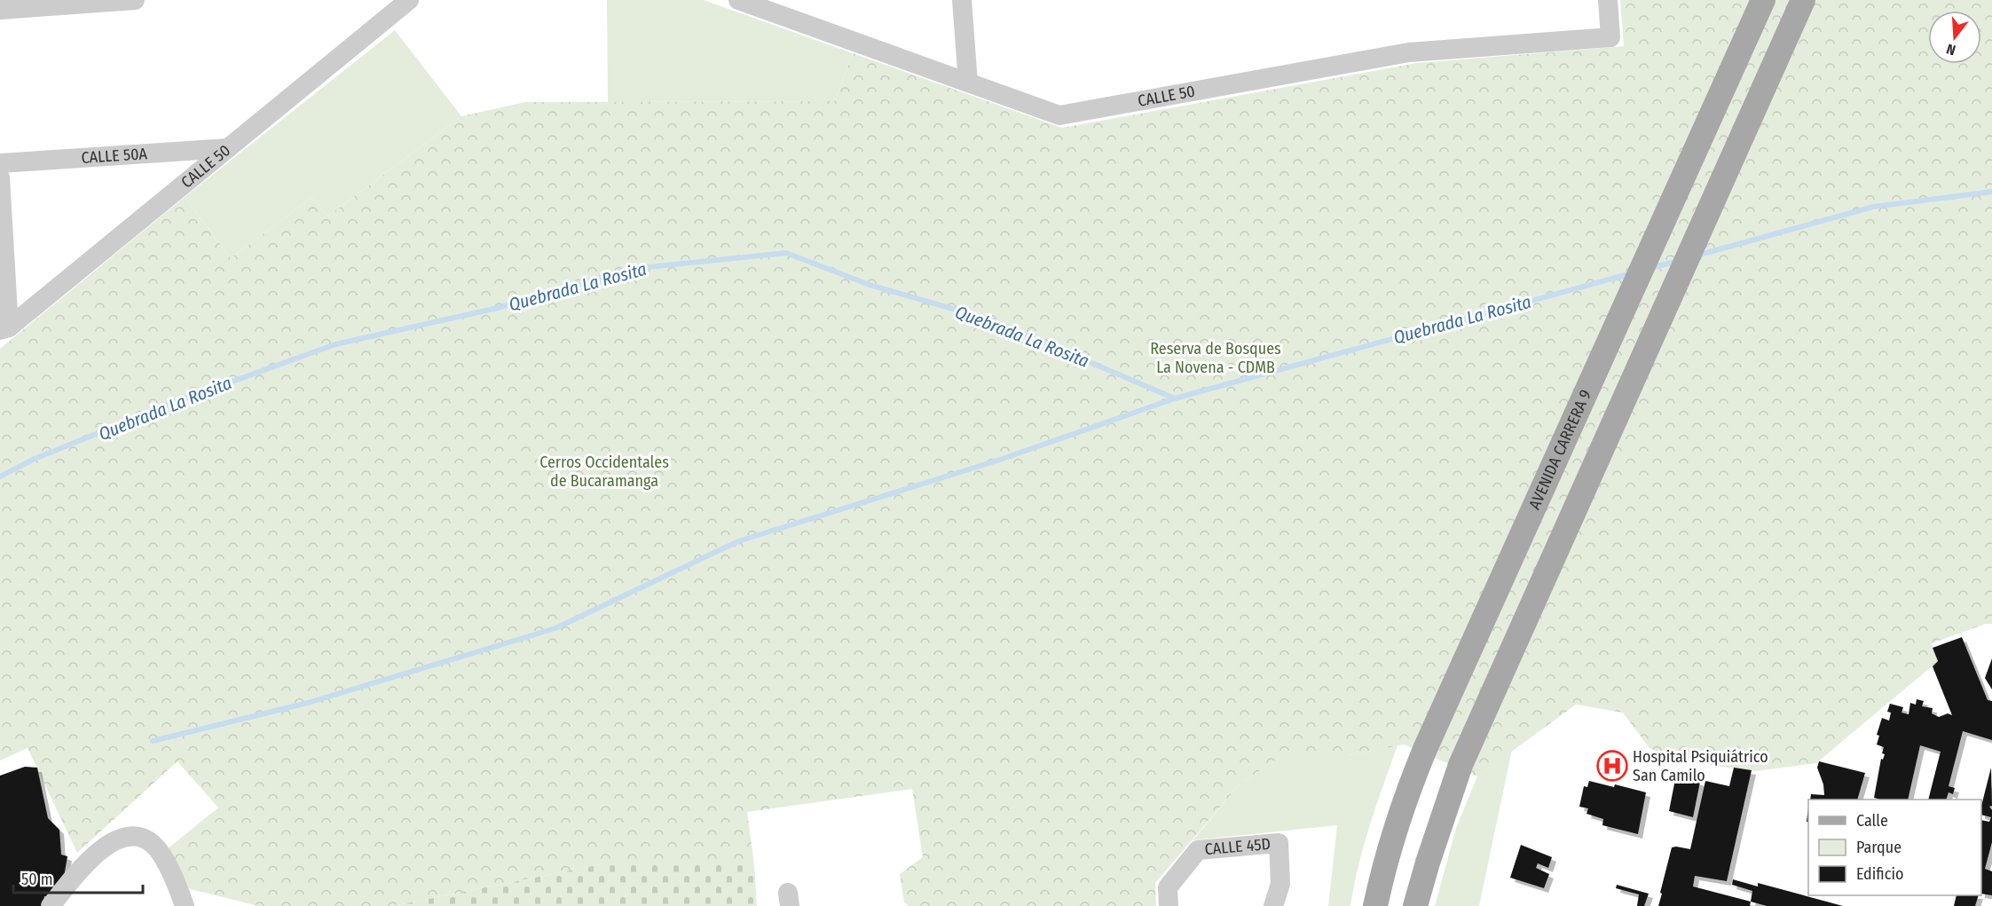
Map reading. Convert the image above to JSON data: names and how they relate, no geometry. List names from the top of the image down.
{
  "streets": {
    "main road": ["AVENIDA CARRERA 9"],
    "street": ["CALLE 50", "CALLE 50A", "CALLE 45D"]
  },
  "crossings": [
    ["CALLE 50", "CALLE 50A"]
  ],
  "water": ["Quebrada La Rosita"],
  "parks": ["Reserva de Bosques La Novena - CDMB", "Cerros Occidentales de Bucaramanga"],
  "places": {
    "hospital": ["Hospital Psiquiátrico San Camilo"]
  },
  "legend": ["Calle", "Parque", "Edificio"],
  "scale_bar": "50 m",
  "north": "bottom"
}
